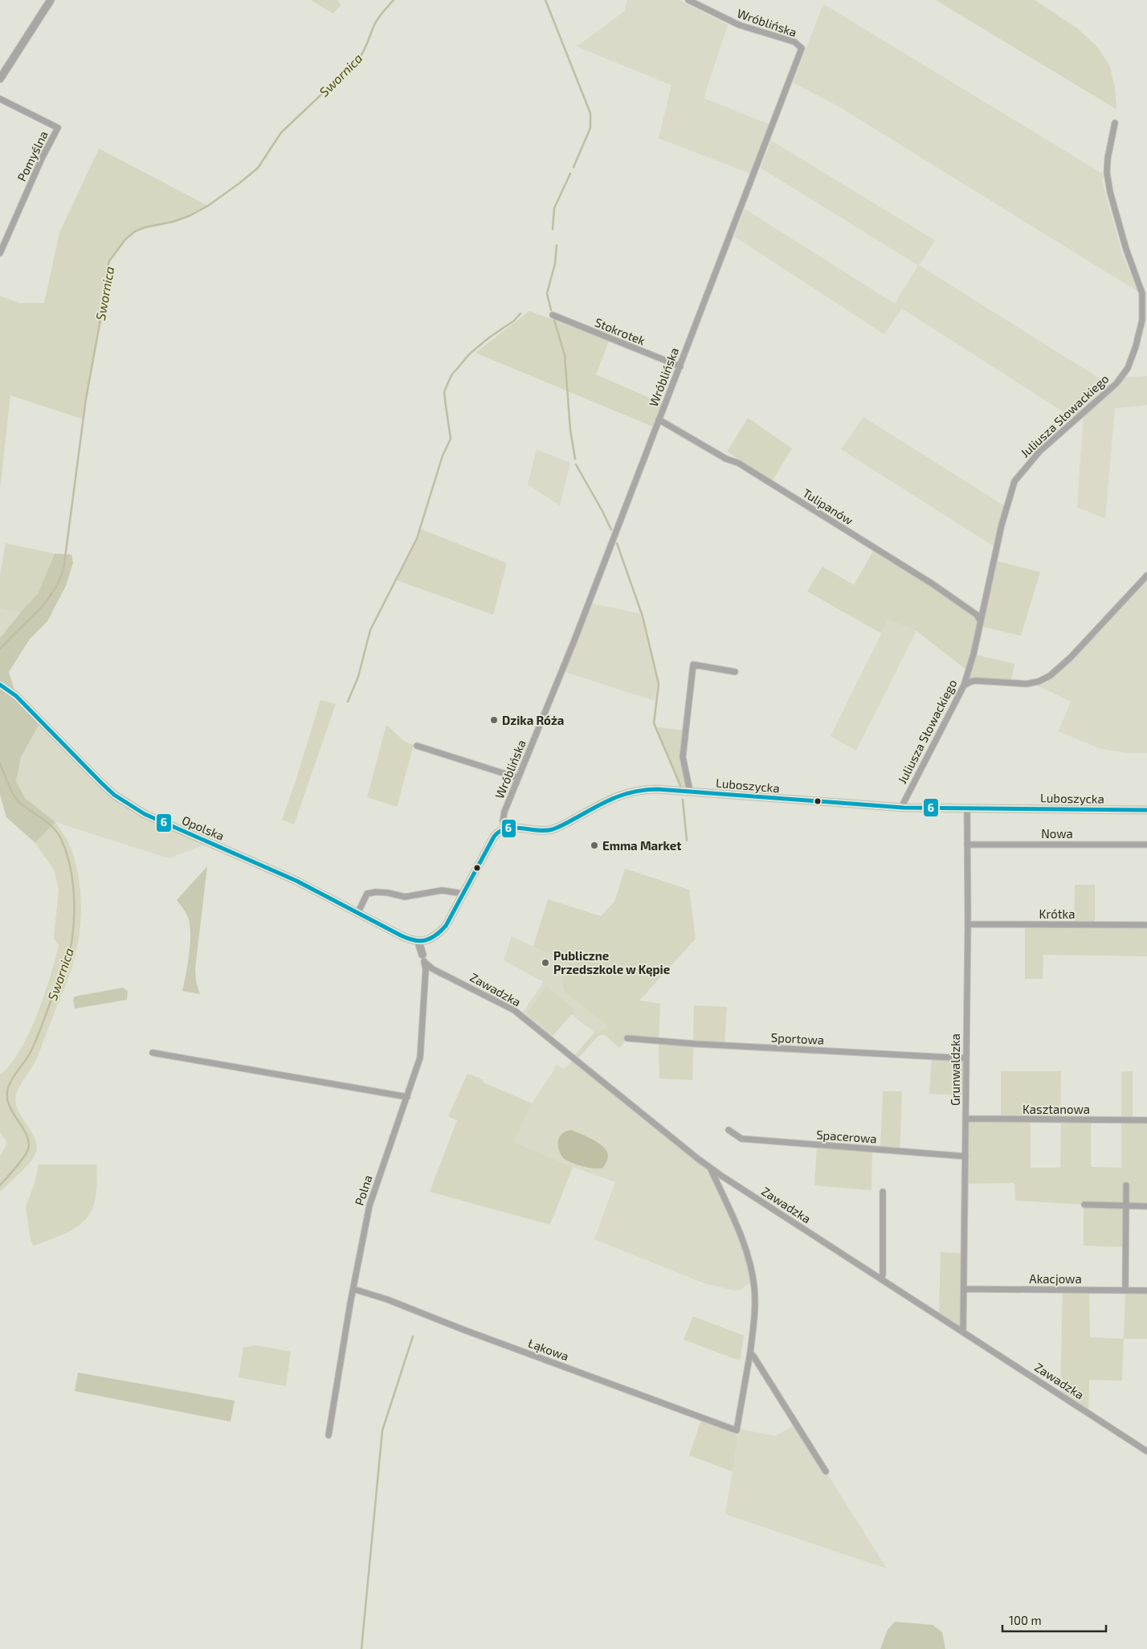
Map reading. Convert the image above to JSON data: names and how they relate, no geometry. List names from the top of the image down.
{
  "streets": {
    "street": [
      "Wróblińska",
      "Pomyślna",
      "Stokrotek",
      "Juliusza Słowackiego",
      "Tulipanów",
      "Luboszycka",
      "Opolska",
      "Nowa",
      "Krótka",
      "Zawadzka",
      "Sportowa",
      "Grunwaldzka",
      "Kasztanowa",
      "Spacerowa",
      "Polna",
      "Akacjowa",
      "Łąkowa"
    ]
  },
  "crossings": [
    ["Wróblińska", "Stokrotek"],
    ["Wróblińska", "Tulipanów"],
    ["Wróblińska", "Luboszycka"],
    ["Juliusza Słowackiego", "Tulipanów"],
    ["Juliusza Słowackiego", "Luboszycka"],
    ["Luboszycka", "Grunwaldzka"],
    ["Nowa", "Grunwaldzka"],
    ["Krótka", "Grunwaldzka"],
    ["Zawadzka", "Grunwaldzka"],
    ["Zawadzka", "Polna"],
    ["Sportowa", "Grunwaldzka"],
    ["Grunwaldzka", "Kasztanowa"],
    ["Grunwaldzka", "Spacerowa"],
    ["Grunwaldzka", "Akacjowa"],
    ["Polna", "Łąkowa"]
  ],
  "water": ["Swornica"],
  "places": ["Dzika Róża", "Emma Market", "Publiczne Przedszkole w Kępie"],
  "lines": ["transit line 6"],
  "scale_bar": "100 m"
}
